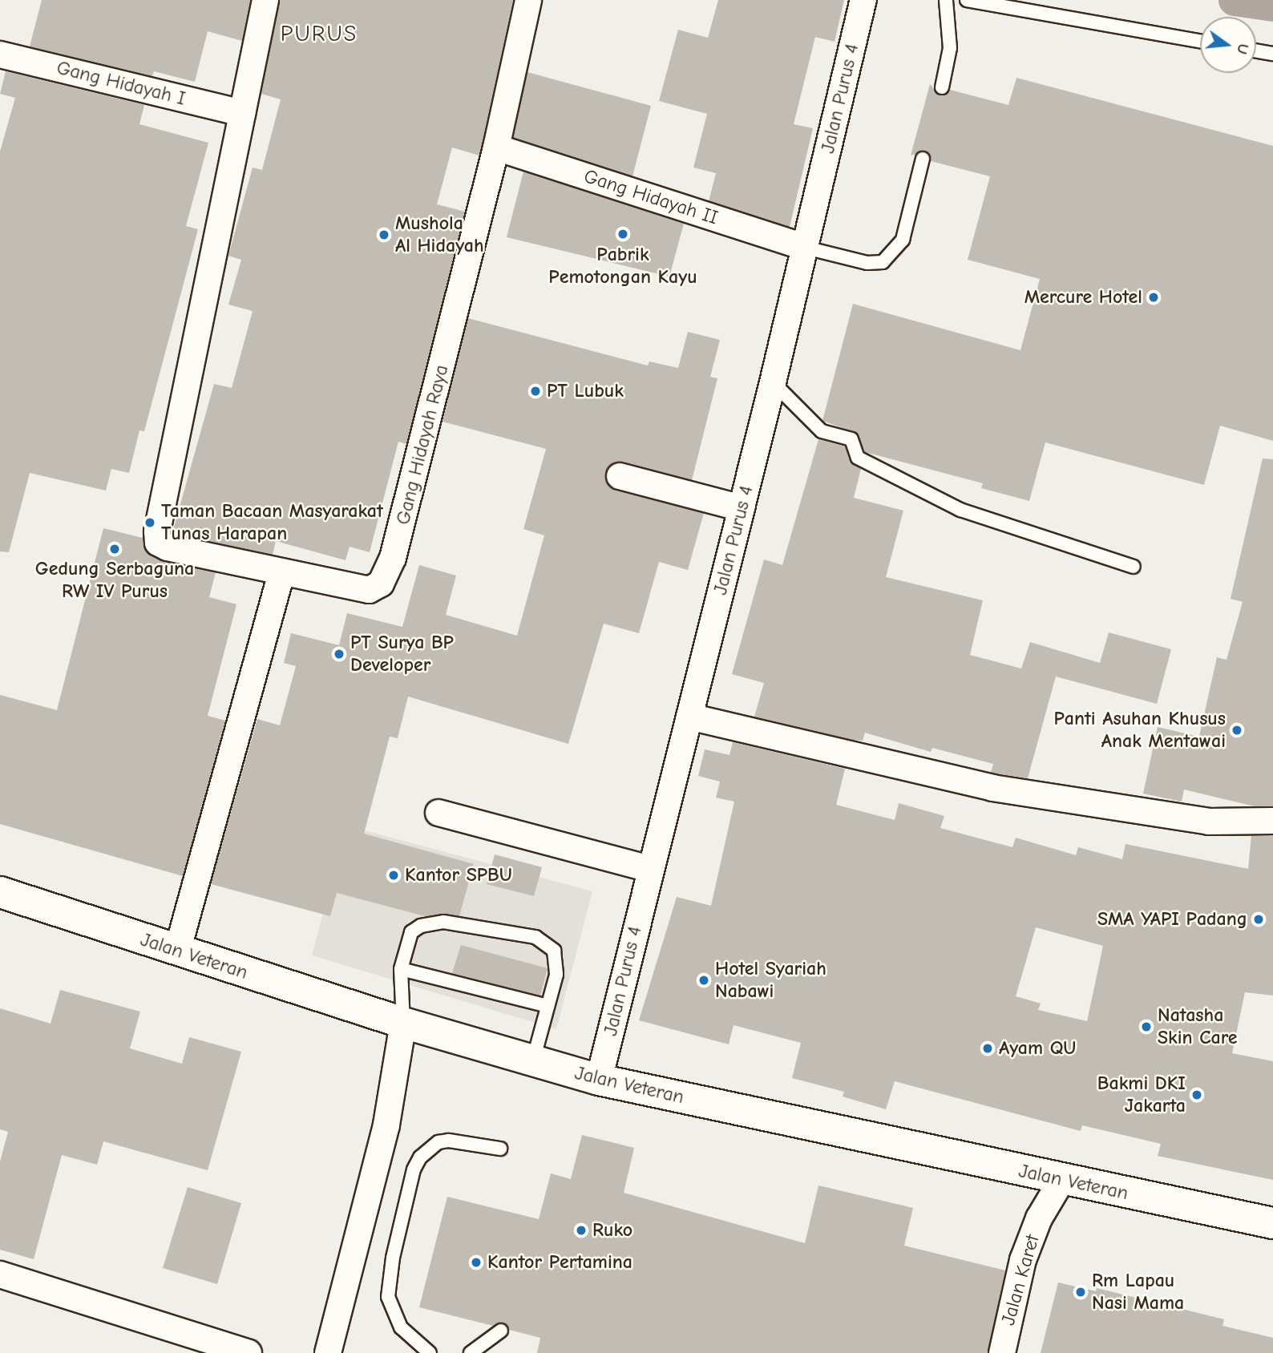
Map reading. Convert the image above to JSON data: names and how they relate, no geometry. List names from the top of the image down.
{
  "streets": {
    "main road": ["Jalan Veteran"],
    "street": [
      "Gang Hidayah I",
      "Jalan Purus 4",
      "Gang Hidayah II",
      "Gang Hidayah Raya",
      "Jalan Karet"
    ]
  },
  "crossings": [
    ["Gang Hidayah I", "Gang Hidayah Raya"],
    ["Jalan Purus 4", "Gang Hidayah II"],
    ["Jalan Purus 4", "Jalan Veteran"],
    ["Gang Hidayah II", "Gang Hidayah Raya"],
    ["Jalan Veteran", "Jalan Karet"]
  ],
  "districts": ["PURUS"],
  "places": [
    "Pabrik Pemotongan Kayu",
    "Mushola Al Hidayah",
    "Mercure Hotel",
    "PT Lubuk",
    "Taman Bacaan Masyarakat Tunas Harapan",
    "Gedung Serbaguna RW IV Purus",
    "PT Surya BP Developer",
    "Panti Asuhan Khusus Anak Mentawai",
    "Kantor SPBU",
    "SMA YAPI Padang",
    "Hotel Syariah Nabawi",
    "Natasha Skin Care",
    "Ayam QU",
    "Bakmi DKI Jakarta",
    "Ruko",
    "Kantor Pertamina",
    "Rm Lapau Nasi Mama"
  ],
  "north": "right"
}
